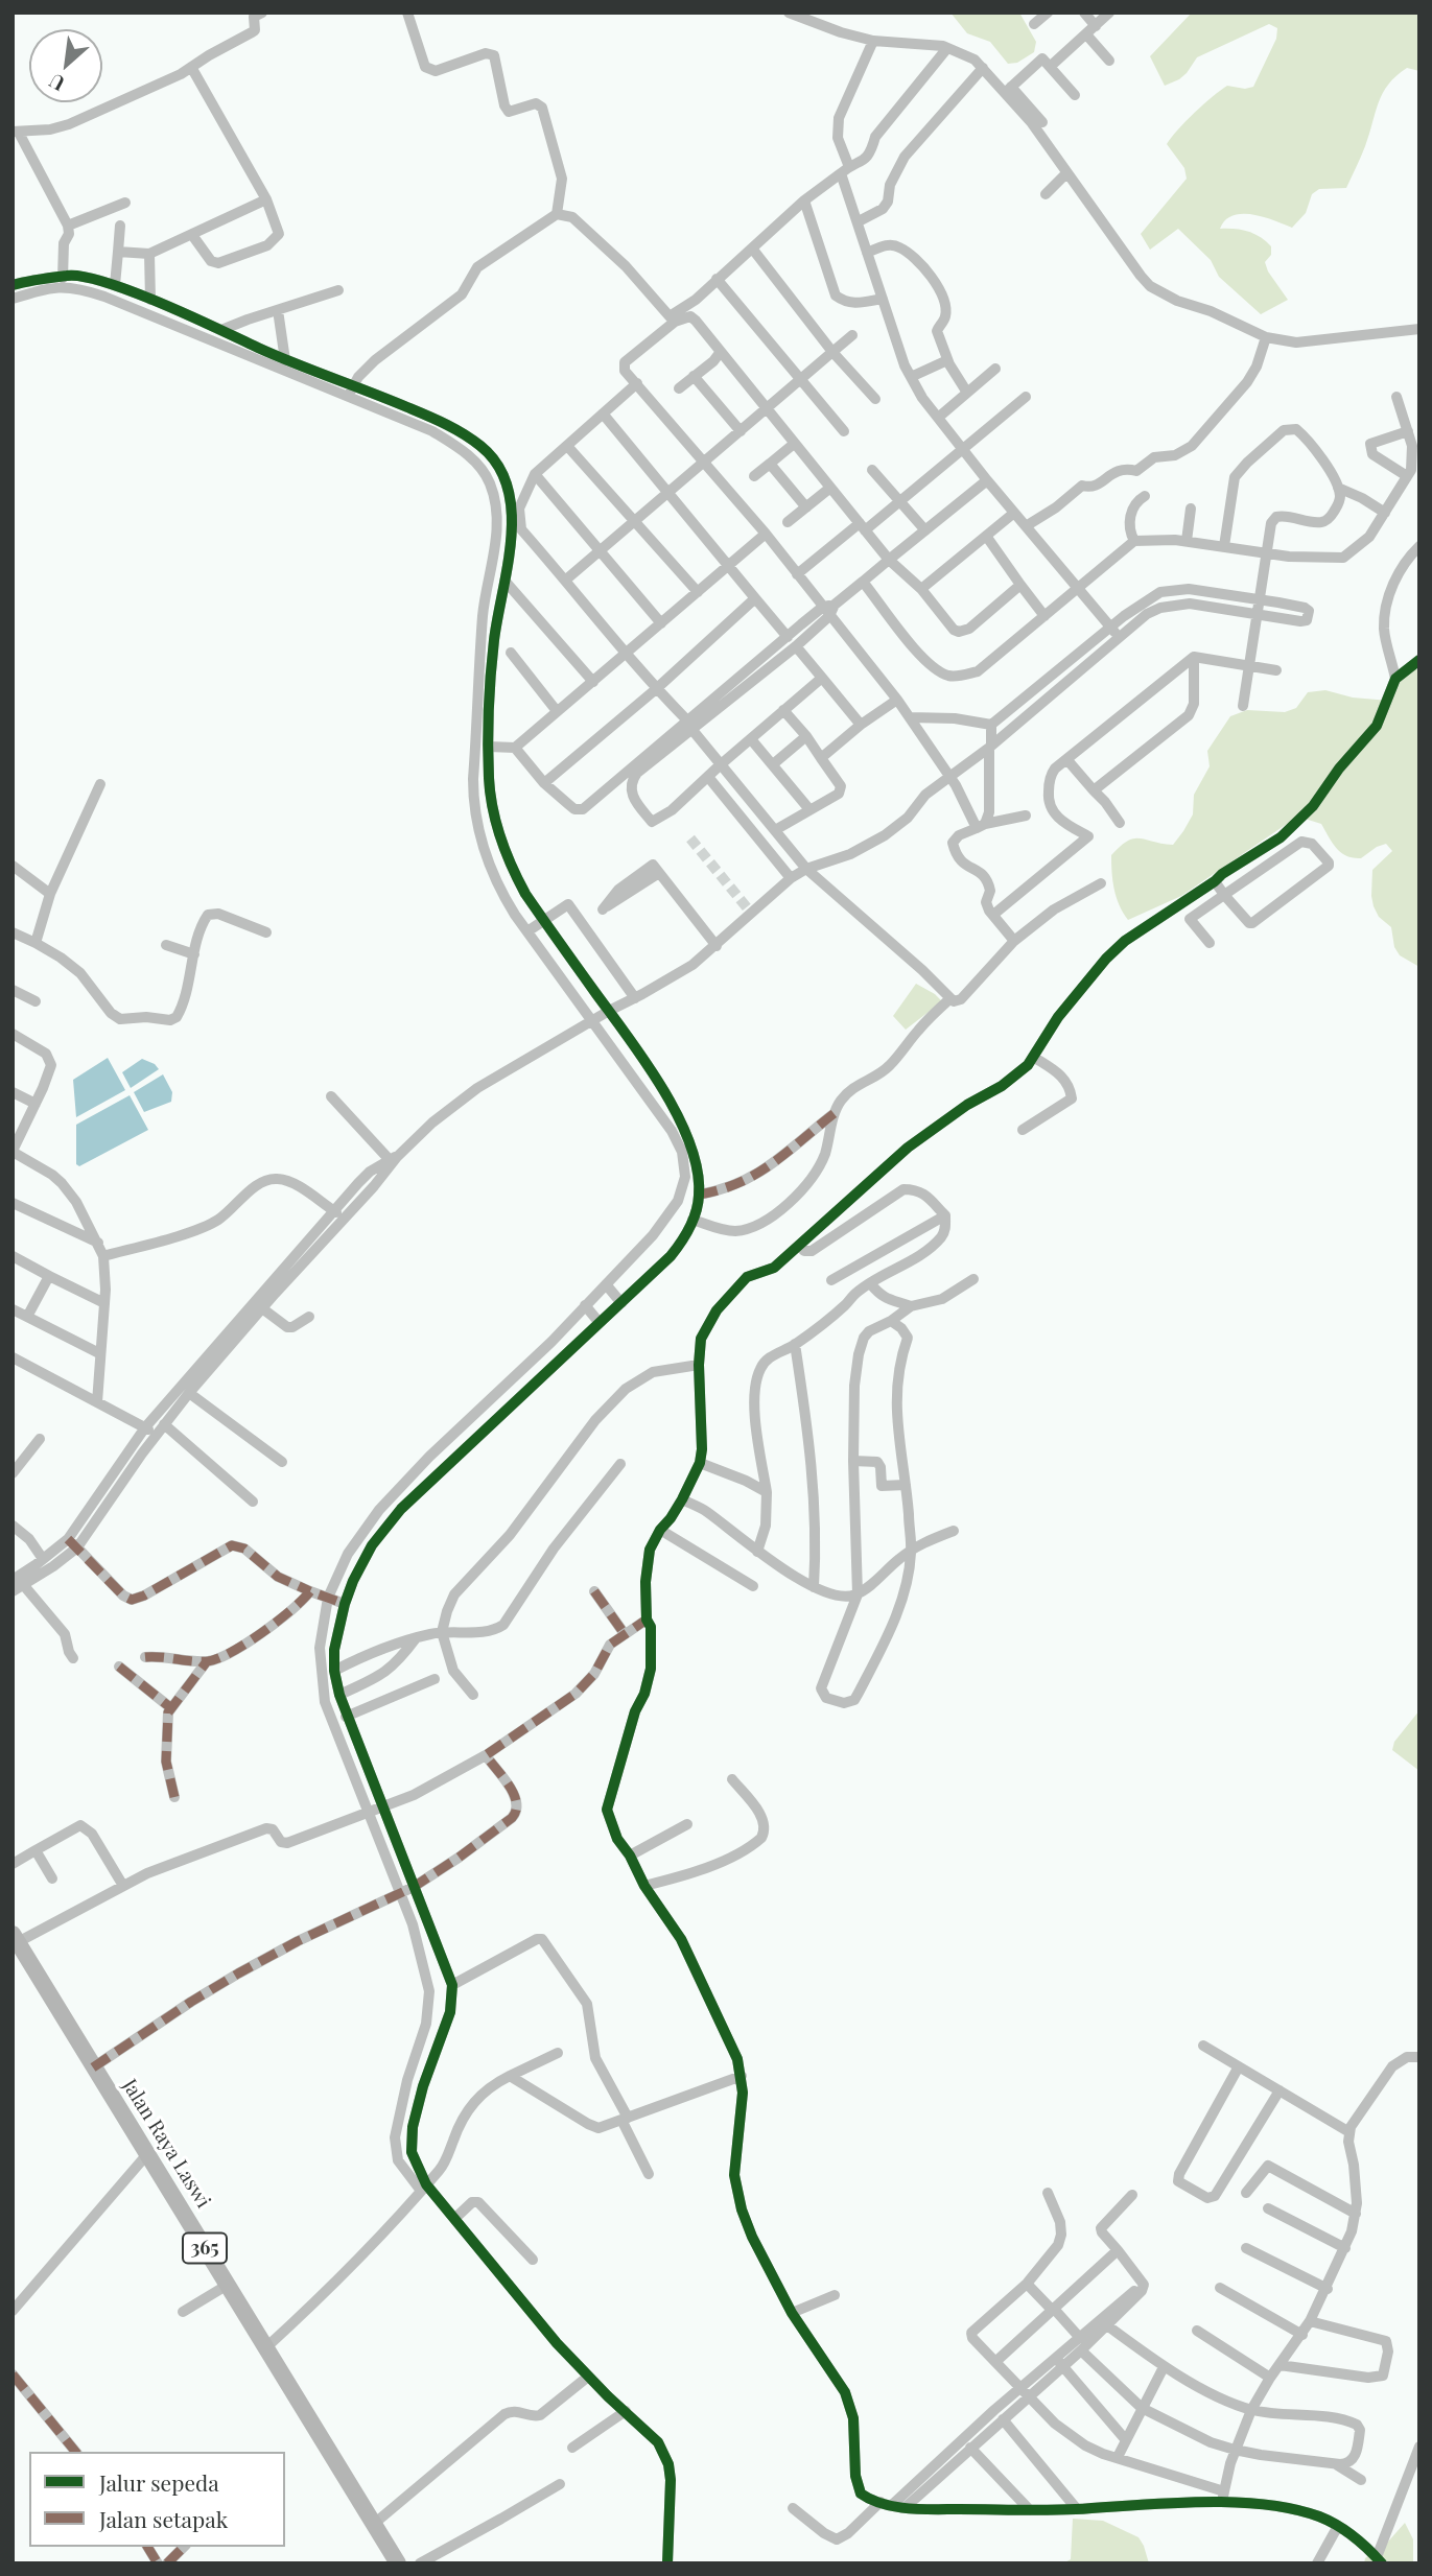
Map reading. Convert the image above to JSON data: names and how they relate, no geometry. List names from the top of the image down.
{
  "streets": {
    "main road": ["Jalan Raya Laswi", "365"]
  },
  "legend": ["Jalur sepeda", "Jalan setapak"],
  "north": "bottom left"
}
